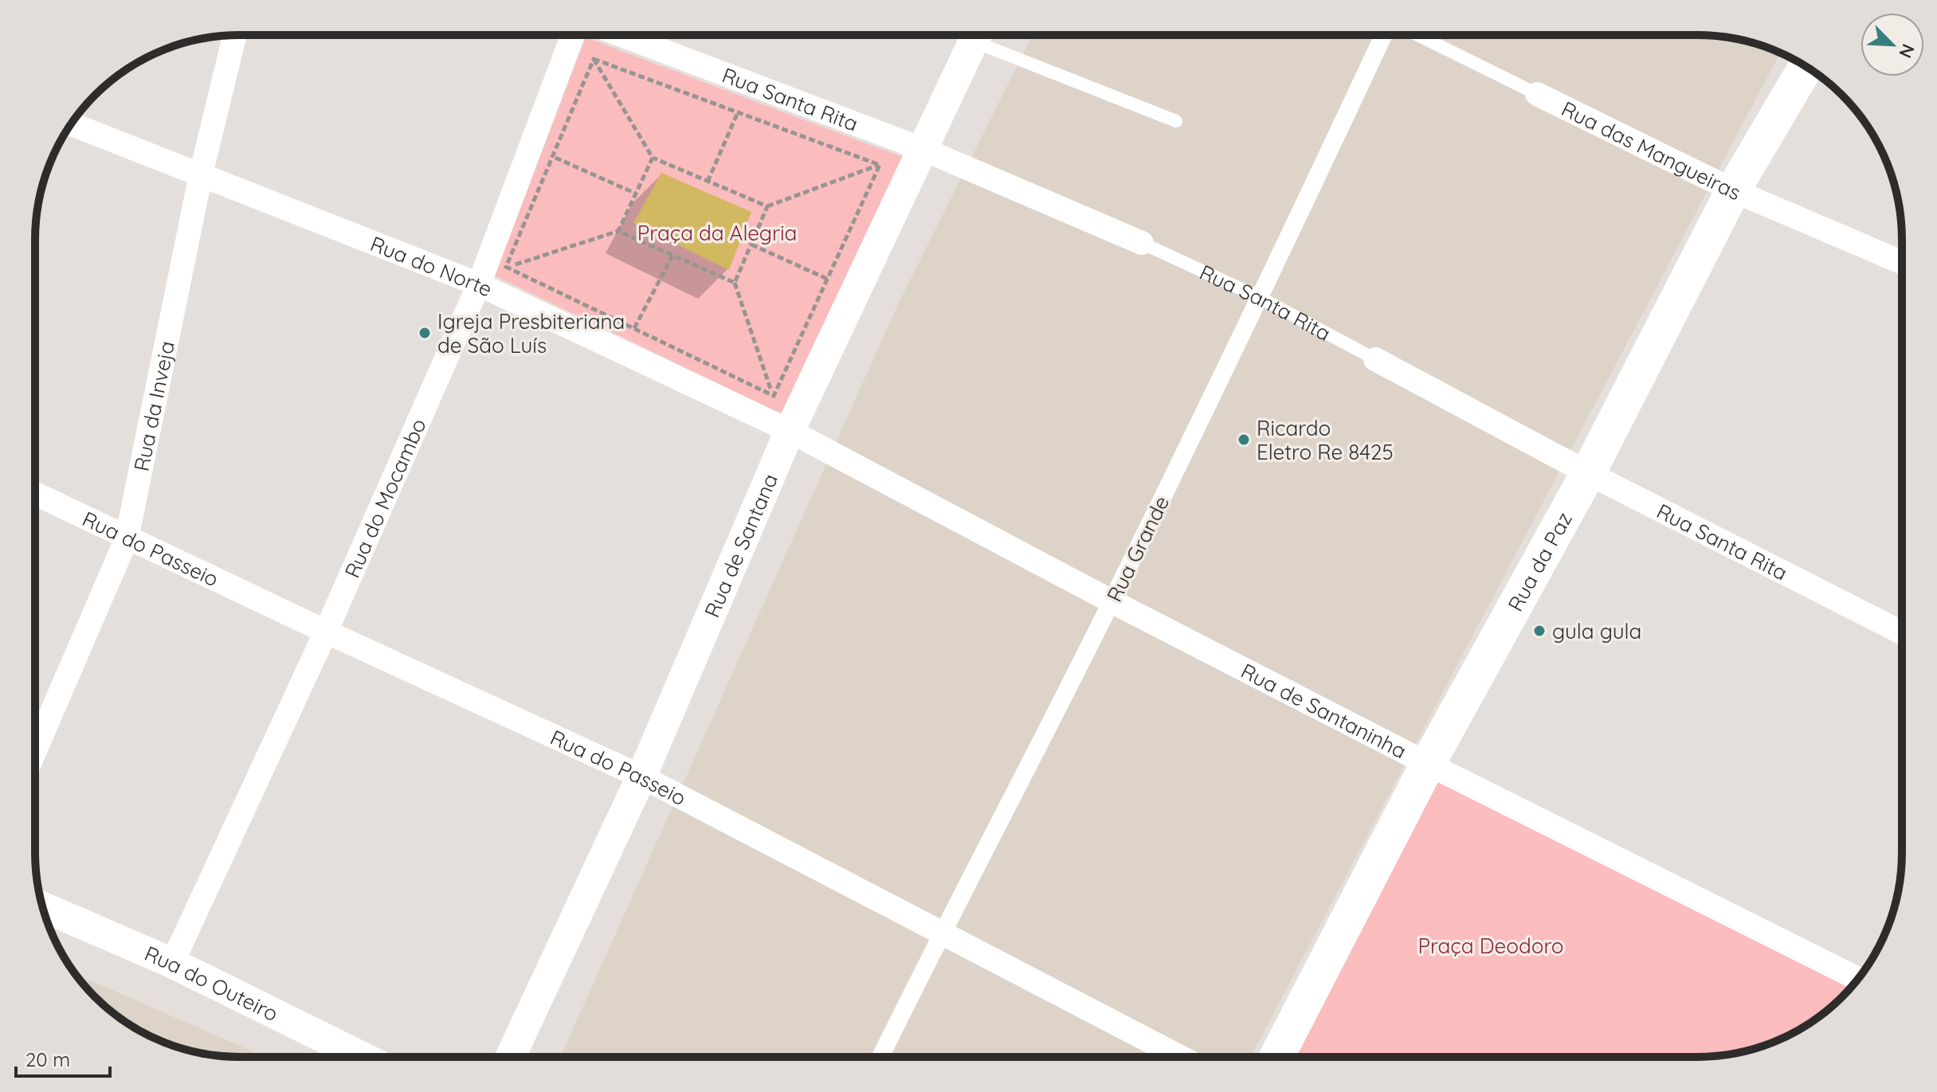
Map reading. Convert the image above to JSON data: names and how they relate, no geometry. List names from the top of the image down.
{
  "streets": {
    "main road": ["Rua da Paz"],
    "street": [
      "Rua Santa Rita",
      "Rua das Mangueiras",
      "Rua do Norte",
      "Rua da Inveja",
      "Rua do Mocambo",
      "Rua de Santana",
      "Rua Grande",
      "Rua do Passeio",
      "Rua de Santaninha",
      "Rua do Outeiro"
    ]
  },
  "crossings": [
    ["Rua Santa Rita", "Rua de Santana"],
    ["Rua Santa Rita", "Rua Grande"],
    ["Rua Santa Rita", "Rua da Paz"],
    ["Rua das Mangueiras", "Rua da Paz"],
    ["Rua do Norte", "Rua da Inveja"],
    ["Rua do Norte", "Rua do Mocambo"],
    ["Rua do Norte", "Rua de Santana"],
    ["Rua do Norte", "Rua de Santaninha"],
    ["Rua da Inveja", "Rua do Passeio"],
    ["Rua do Mocambo", "Rua do Passeio"],
    ["Rua do Mocambo", "Rua do Outeiro"],
    ["Rua de Santana", "Rua do Passeio"],
    ["Rua de Santana", "Rua de Santaninha"],
    ["Rua Grande", "Rua do Passeio"],
    ["Rua Grande", "Rua de Santaninha"],
    ["Rua da Paz", "Rua de Santaninha"]
  ],
  "parks": ["Praça da Alegria", "Praça Deodoro"],
  "places": ["Igreja Presbiteriana de São Luís", "Ricardo Eletro Re 8425", "gula gula"],
  "scale_bar": "20 m",
  "north": "bottom right"
}
